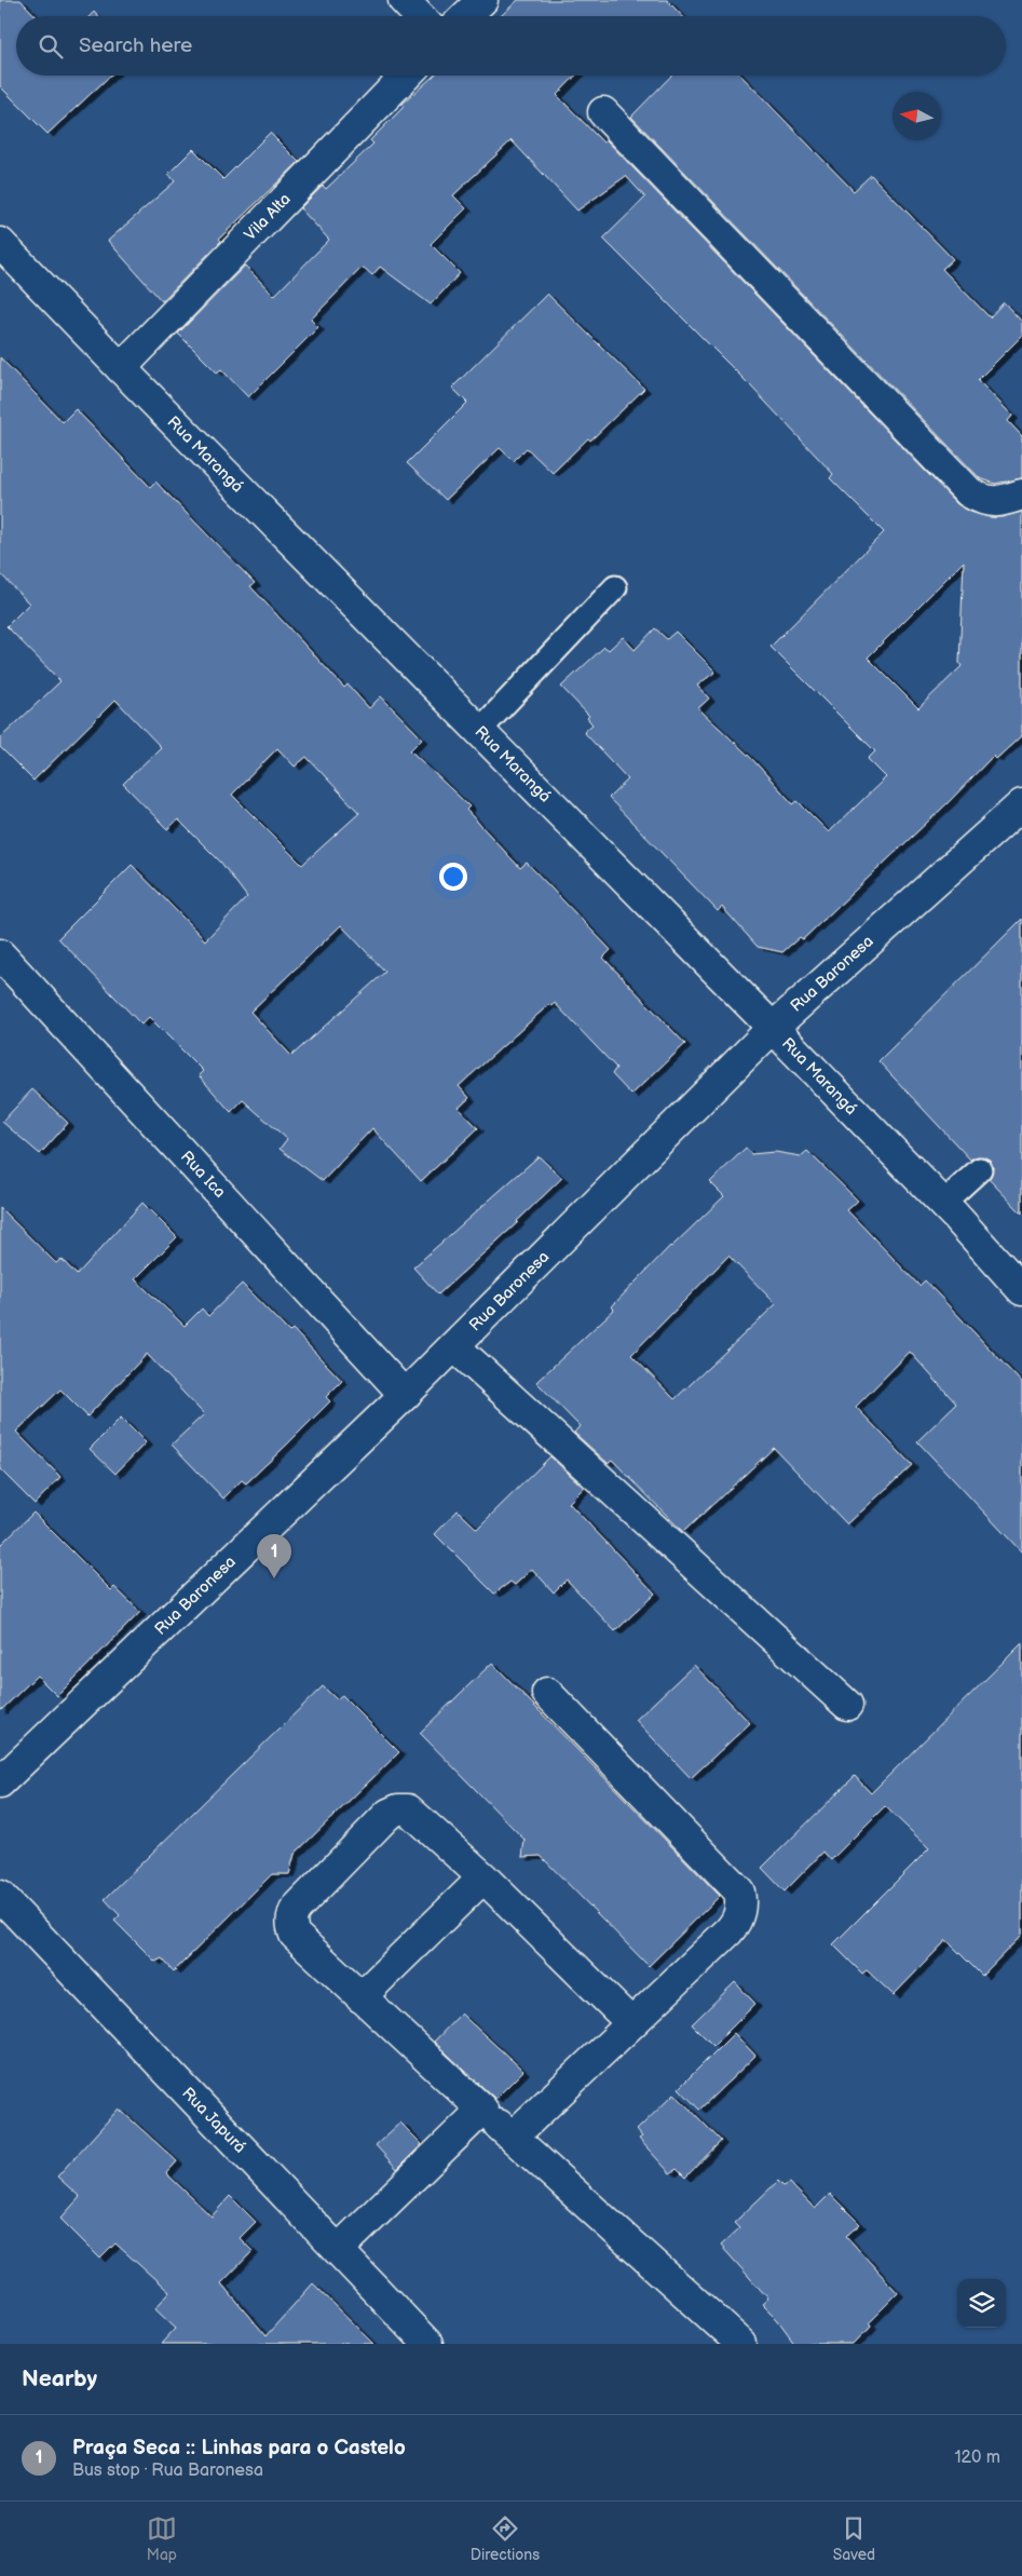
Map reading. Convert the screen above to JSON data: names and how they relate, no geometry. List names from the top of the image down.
{
  "streets": {
    "street": [
      "Vila Alta",
      "Rua Marangá",
      "Rua Baronesa",
      "Rua Ica",
      "Rua Japurá"
    ]
  },
  "crossings": [
    ["Vila Alta", "Rua Marangá"],
    ["Rua Marangá", "Rua Baronesa"],
    ["Rua Baronesa", "Rua Ica"]
  ],
  "north": "left",
  "page": {
    "search": "Search here",
    "pins": "1",
    "heading": "Nearby",
    "list": [
      {
        "mark": "1",
        "name": "Praça Seca :: Linhas para o Castelo",
        "note": "Bus stop · Rua Baronesa",
        "value": "120 m"
      }
    ],
    "nav": ["Map", "Directions", "Saved"]
  }
}
